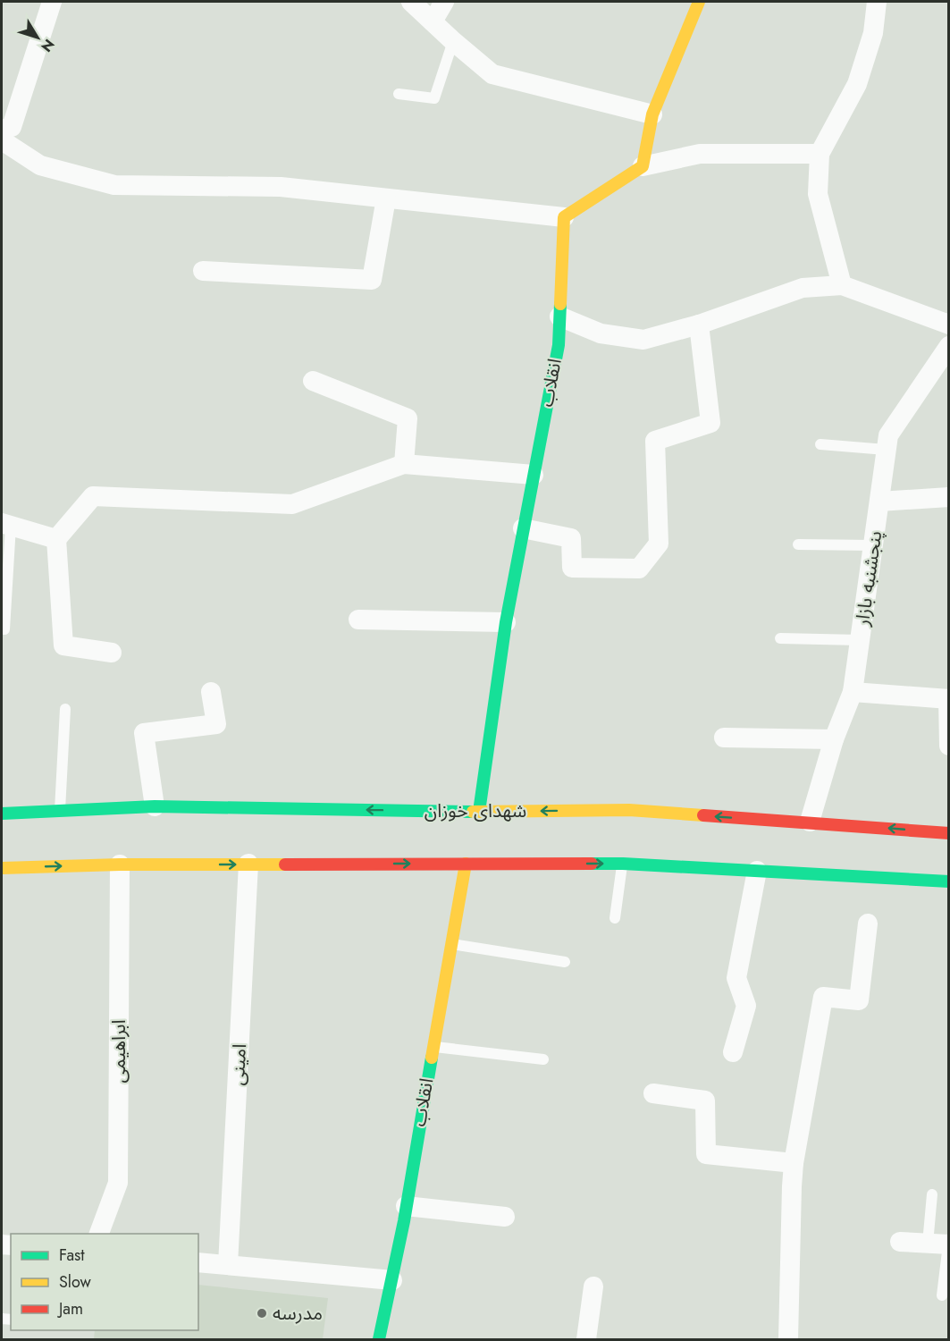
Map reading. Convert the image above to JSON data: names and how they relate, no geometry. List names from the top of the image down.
{
  "streets": {
    "street": [
      "انقلاب",
      "پنجشنبه بازار",
      "شهدای خوزان",
      "ابراهیمی",
      "امینی"
    ]
  },
  "crossings": [
    ["انقلاب", "شهدای خوزان"],
    ["پنجشنبه بازار", "شهدای خوزان"]
  ],
  "places": ["مدرسه"],
  "legend": ["Fast", "Slow", "Jam"],
  "north": "bottom right"
}
